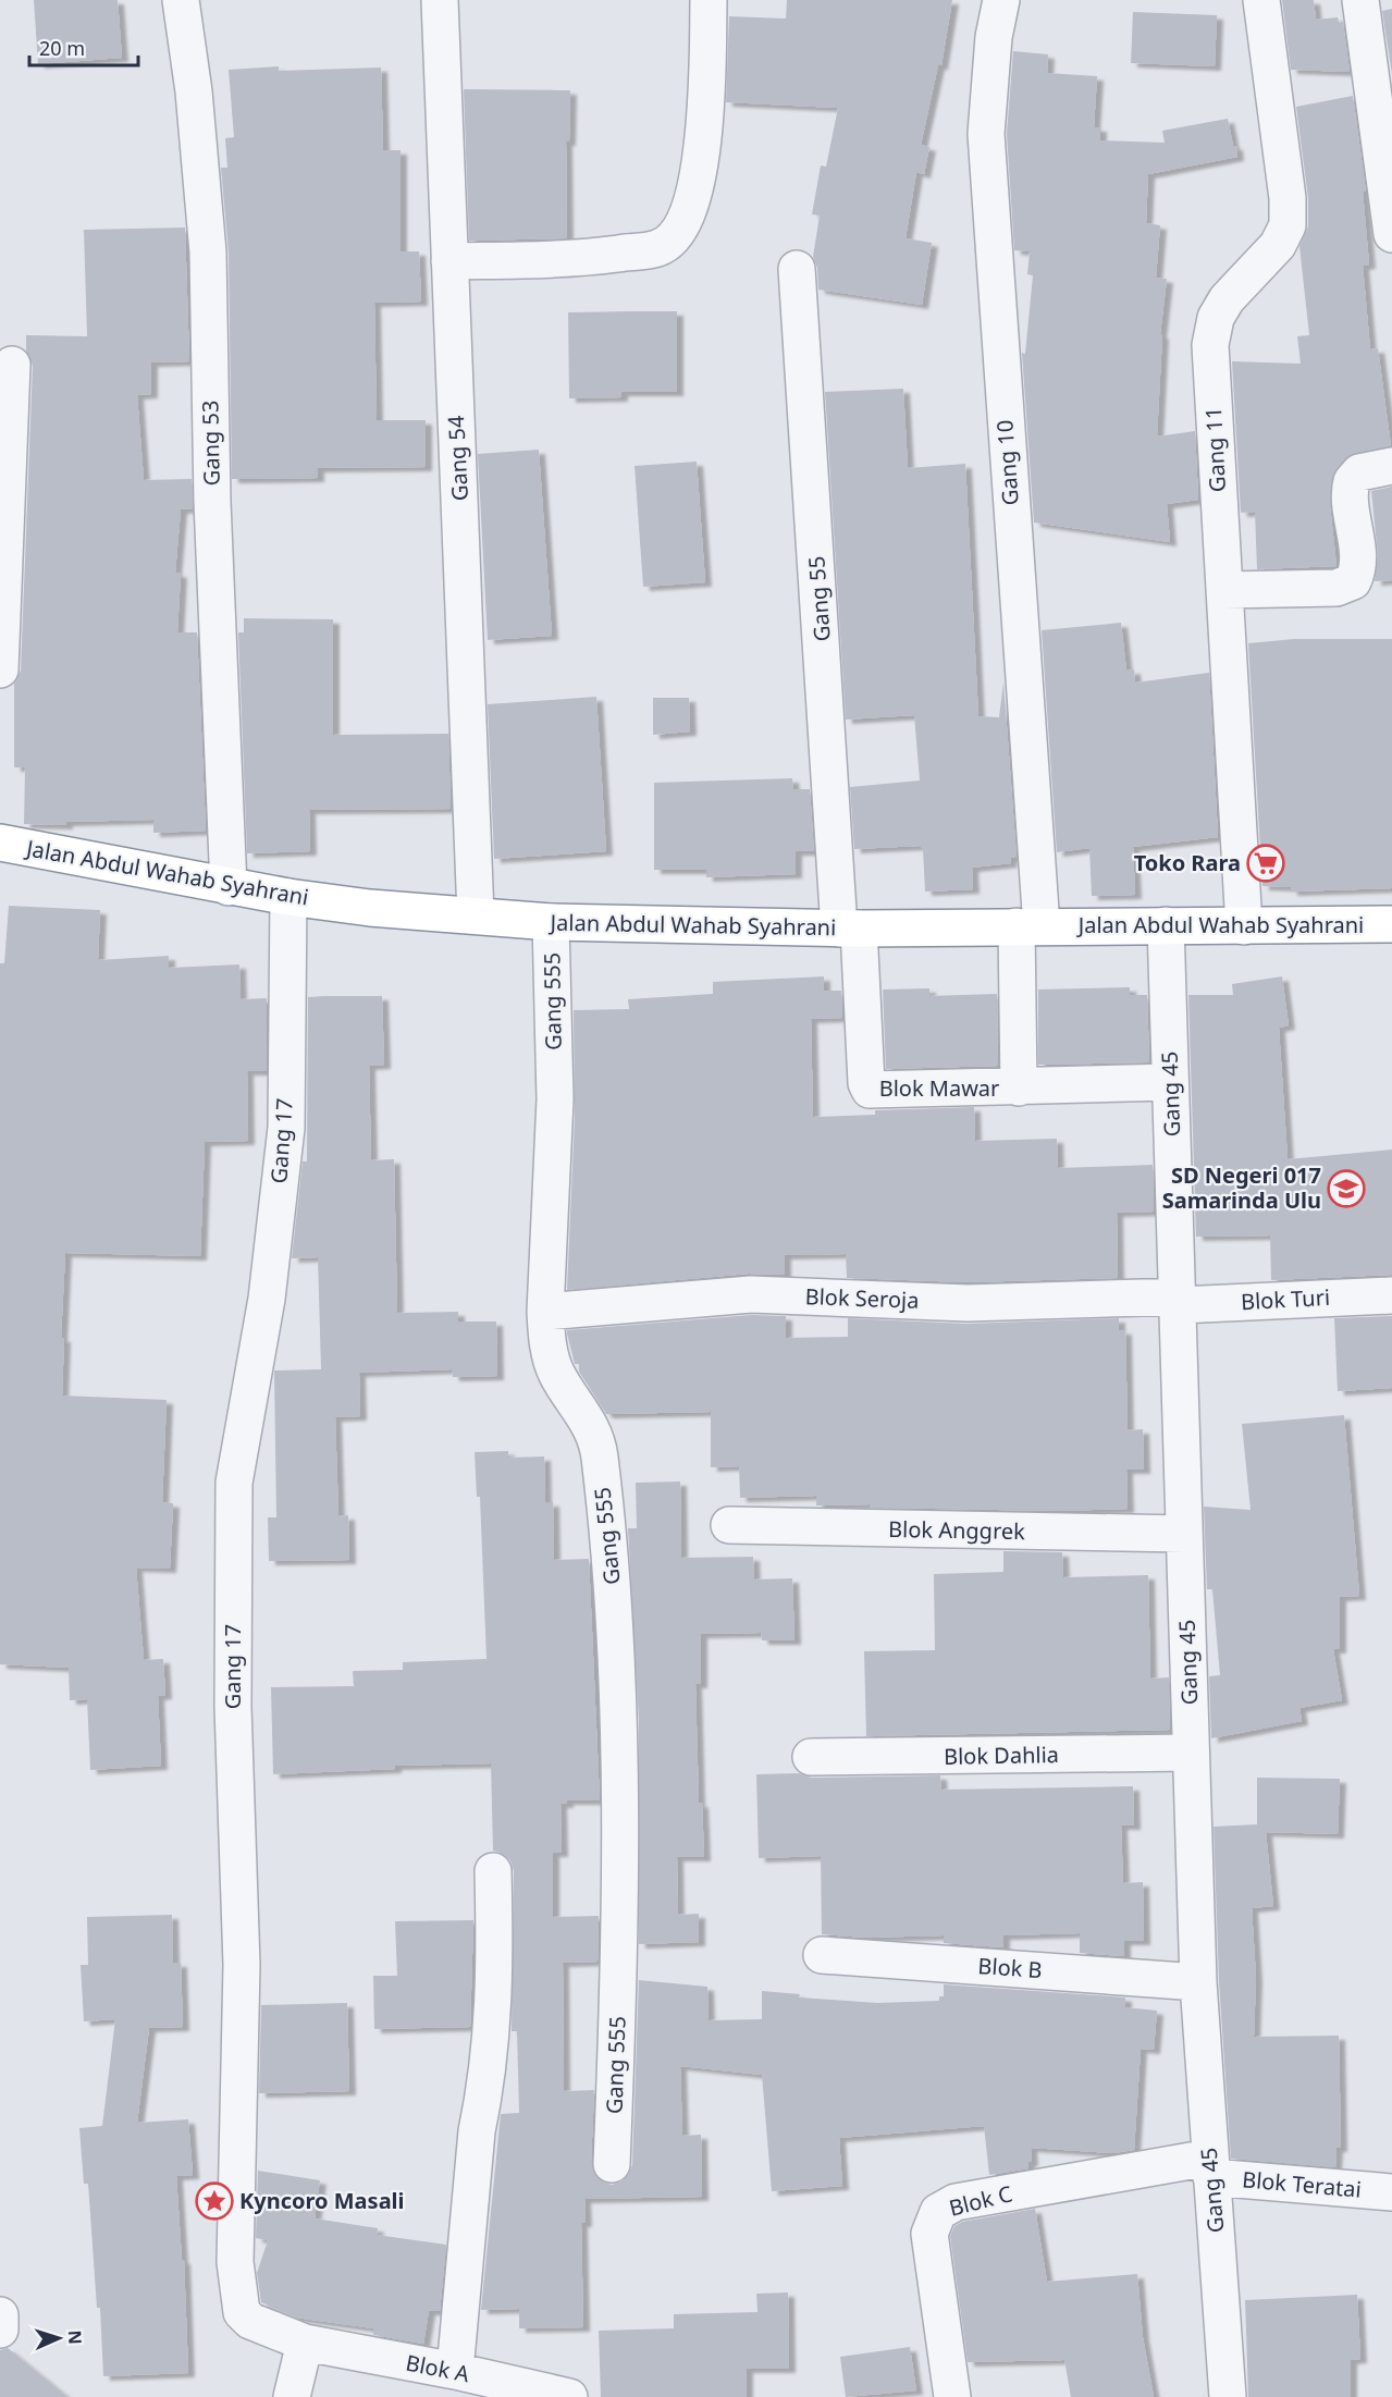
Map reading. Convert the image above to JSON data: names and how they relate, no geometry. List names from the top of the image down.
{
  "streets": {
    "highway": ["Jalan Abdul Wahab Syahrani"],
    "street": [
      "Gang 53",
      "Gang 11",
      "Gang 54",
      "Gang 10",
      "Gang 55",
      "Gang 555",
      "Blok Mawar",
      "Gang 45",
      "Gang 17",
      "Blok Seroja",
      "Blok Turi",
      "Blok Anggrek",
      "Blok Dahlia",
      "Blok B",
      "Blok Teratai",
      "Blok C",
      "Blok A"
    ]
  },
  "crossings": [
    ["Gang 53", "Jalan Abdul Wahab Syahrani"],
    ["Gang 11", "Jalan Abdul Wahab Syahrani"],
    ["Gang 54", "Jalan Abdul Wahab Syahrani"],
    ["Gang 10", "Jalan Abdul Wahab Syahrani"],
    ["Gang 10", "Blok Mawar"],
    ["Gang 55", "Jalan Abdul Wahab Syahrani"],
    ["Gang 55", "Blok Mawar"],
    ["Jalan Abdul Wahab Syahrani", "Gang 555"],
    ["Jalan Abdul Wahab Syahrani", "Blok Mawar"],
    ["Jalan Abdul Wahab Syahrani", "Gang 45"],
    ["Jalan Abdul Wahab Syahrani", "Gang 17"],
    ["Gang 555", "Blok Seroja"],
    ["Blok Mawar", "Gang 45"],
    ["Gang 45", "Blok Seroja"],
    ["Gang 45", "Blok Turi"],
    ["Gang 45", "Blok Anggrek"],
    ["Gang 45", "Blok Dahlia"],
    ["Gang 45", "Blok B"],
    ["Gang 45", "Blok Teratai"],
    ["Gang 45", "Blok C"],
    ["Gang 17", "Blok A"],
    ["Blok Seroja", "Blok Turi"],
    ["Blok Teratai", "Blok C"]
  ],
  "places": {
    "supermarket": ["Toko Rara"],
    "school or university": ["SD Negeri 017 Samarinda Ulu"],
    "place": ["Kyncoro Masali"]
  },
  "scale_bar": "20 m",
  "north": "right"
}
